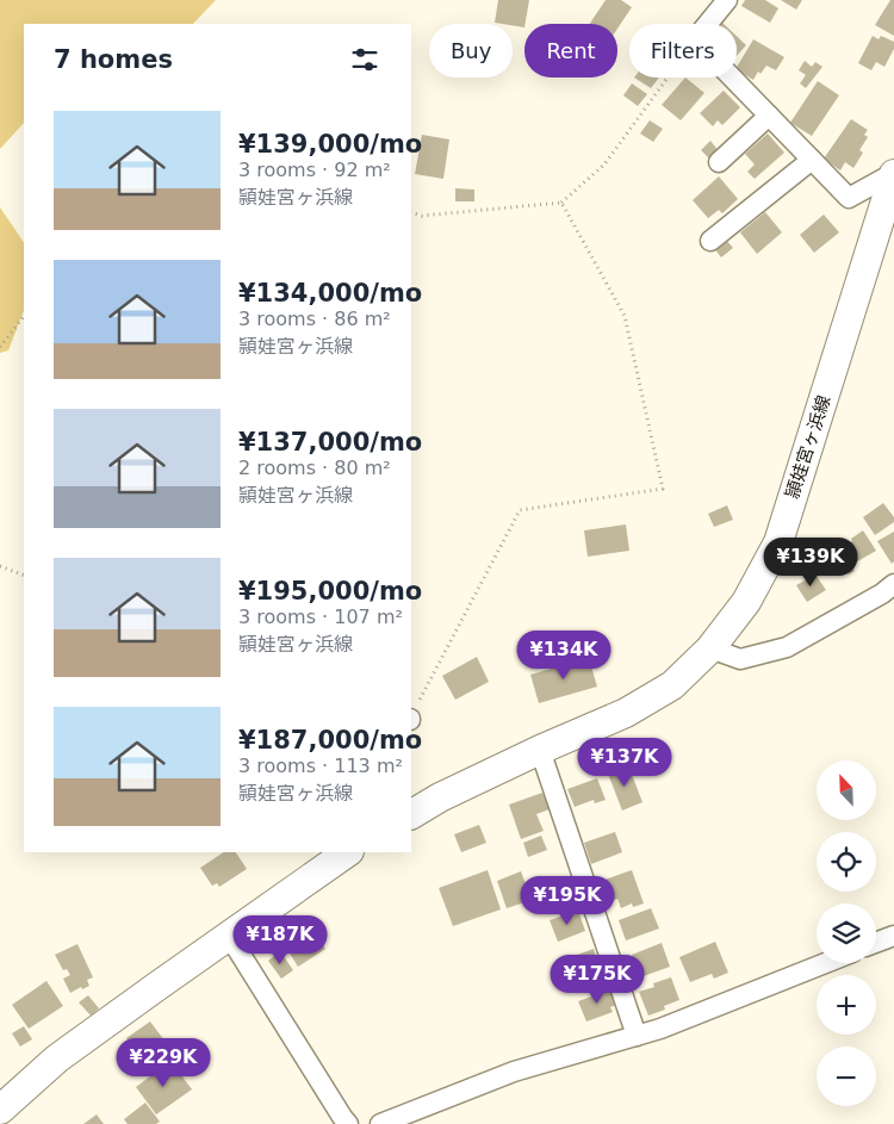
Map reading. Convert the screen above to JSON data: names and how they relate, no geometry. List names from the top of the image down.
{
  "streets": {
    "main road": ["頴娃宮ヶ浜線"]
  },
  "north": "top left",
  "page": {
    "chip": ["Buy", "Rent", "Filters"],
    "heading": "7 homes",
    "list": [
      {
        "name": "¥139,000/mo",
        "note": "3 rooms · 92 m² · 頴娃宮ヶ浜線"
      },
      {
        "name": "¥134,000/mo",
        "note": "3 rooms · 86 m² · 頴娃宮ヶ浜線"
      },
      {
        "name": "¥137,000/mo",
        "note": "2 rooms · 80 m² · 頴娃宮ヶ浜線"
      },
      {
        "name": "¥195,000/mo",
        "note": "3 rooms · 107 m² · 頴娃宮ヶ浜線"
      },
      {
        "name": "¥187,000/mo",
        "note": "3 rooms · 113 m² · 頴娃宮ヶ浜線"
      }
    ],
    "price": [
      "¥139K",
      "¥134K",
      "¥137K",
      "¥195K",
      "¥187K",
      "¥175K",
      "¥229K"
    ],
    "map_buttons": ["+", "−"]
  }
}
